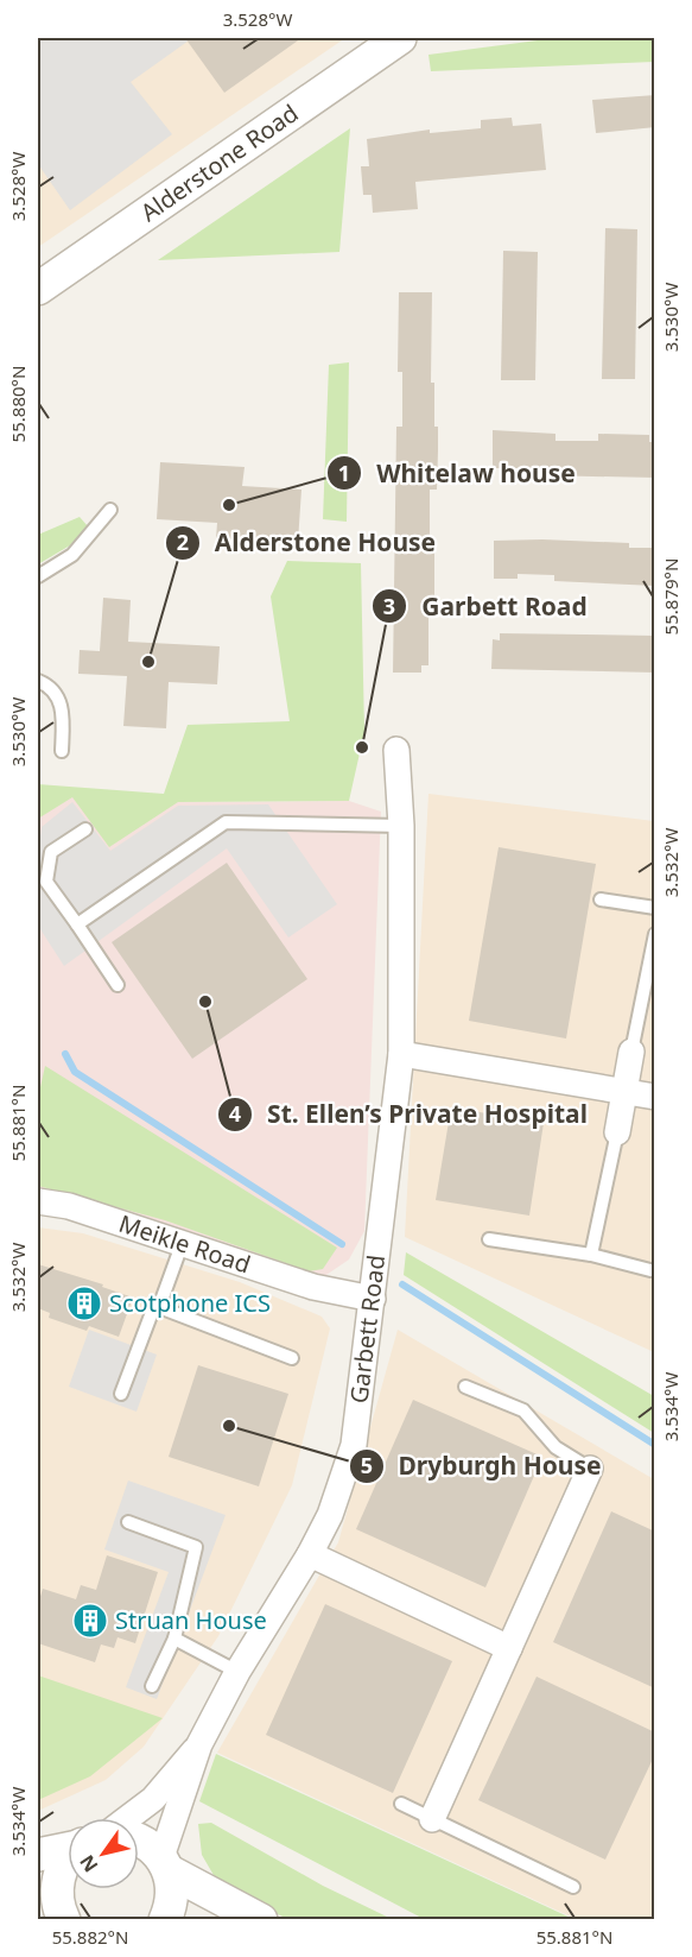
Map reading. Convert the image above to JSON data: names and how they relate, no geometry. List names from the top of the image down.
{
  "streets": {
    "street": ["Alderstone Road", "Meikle Road", "Garbett Road"]
  },
  "crossings": [
    ["Meikle Road", "Garbett Road"]
  ],
  "places": {
    "other": [
      "Whitelaw house",
      "Alderstone House",
      "Garbett Road",
      "St. Ellen’s Private Hospital",
      "Dryburgh House"
    ],
    "building": ["Scotphone ICS", "Struan House"]
  },
  "north": "bottom left",
  "coordinates": [
    "3.528°W",
    "3.530°W",
    "55.880°N",
    "55.879°N",
    "3.532°W",
    "55.881°N",
    "3.534°W",
    "55.882°N"
  ]
}
